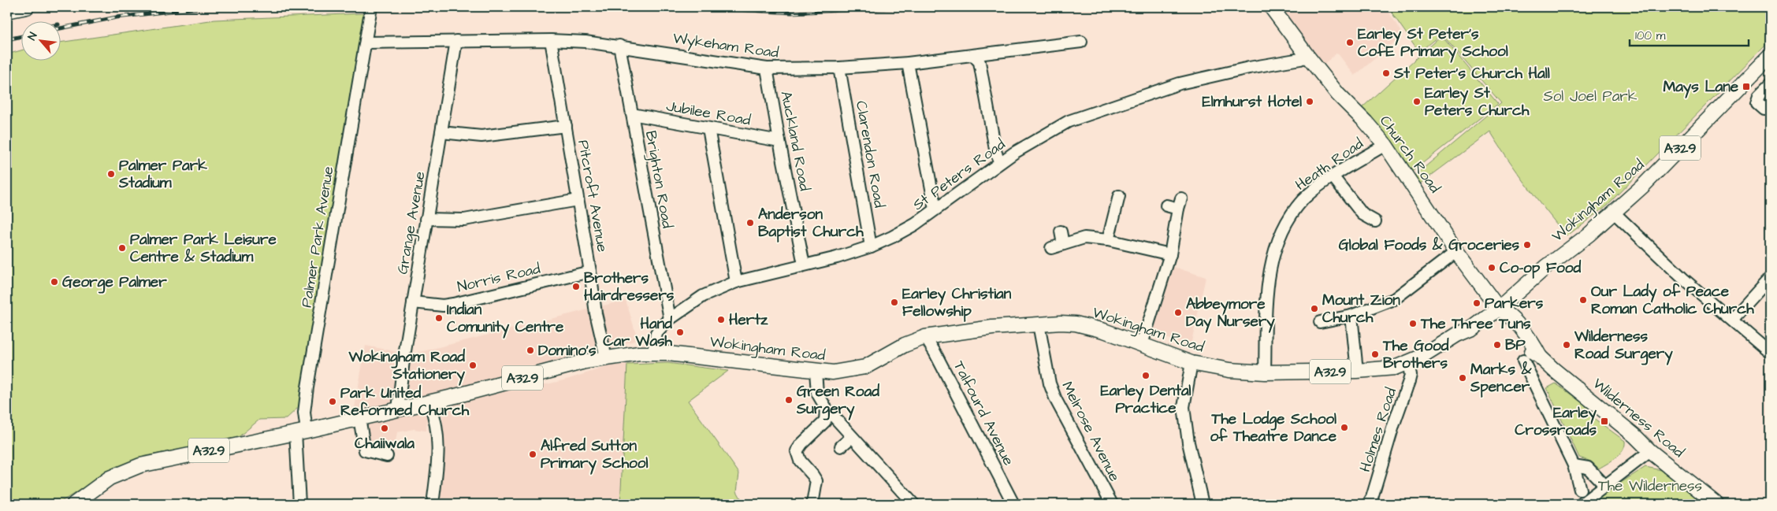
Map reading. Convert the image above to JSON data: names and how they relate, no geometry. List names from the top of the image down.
{
  "streets": {
    "main road": [
      "A329",
      "Church Road",
      "Wokingham Road",
      "Wilderness Road"
    ],
    "street": [
      "Wykeham Road",
      "Jubilee Road",
      "Auckland Road",
      "Clarendon Road",
      "Heath Road",
      "St Peters Road",
      "Brighton Road",
      "Pitcroft Avenue",
      "Grange Avenue",
      "Palmer Park Avenue",
      "Norris Road",
      "Talfourd Avenue",
      "Holmes Road",
      "Melrose Avenue"
    ]
  },
  "crossings": [
    ["Wykeham Road", "Auckland Road"],
    ["Wykeham Road", "Clarendon Road"],
    ["Wykeham Road", "Brighton Road"],
    ["Wykeham Road", "Pitcroft Avenue"],
    ["Wykeham Road", "Grange Avenue"],
    ["Wykeham Road", "Palmer Park Avenue"],
    ["Jubilee Road", "Auckland Road"],
    ["Jubilee Road", "Brighton Road"],
    ["Auckland Road", "St Peters Road"],
    ["Clarendon Road", "St Peters Road"],
    ["Church Road", "Heath Road"],
    ["Church Road", "St Peters Road"],
    ["Church Road", "Wokingham Road"],
    ["Church Road", "Wilderness Road"],
    ["Heath Road", "Wokingham Road"],
    ["St Peters Road", "Brighton Road"],
    ["St Peters Road", "Wokingham Road"],
    ["Pitcroft Avenue", "Wokingham Road"],
    ["Pitcroft Avenue", "Norris Road"],
    ["Wokingham Road", "Grange Avenue"],
    ["Wokingham Road", "Palmer Park Avenue"],
    ["Wokingham Road", "Talfourd Avenue"],
    ["Wokingham Road", "Wilderness Road"],
    ["Wokingham Road", "Holmes Road"],
    ["Wokingham Road", "Melrose Avenue"],
    ["Grange Avenue", "Norris Road"]
  ],
  "parks": ["Sol Joel Park", "The Wilderness"],
  "places": {
    "other": [
      "Earley St Peter's CofE Primary School",
      "St Peter's Church Hall",
      "Elmhurst Hotel",
      "Earley St Peters Church",
      "Palmer Park Stadium",
      "Anderson Baptist Church",
      "Global Foods & Groceries",
      "Palmer Park Leisure Centre & Stadium",
      "Co-op Food",
      "George Palmer",
      "Brothers Hairdressers",
      "Our Lady of Peace Roman Catholic Church",
      "Earley Christian Fellowship",
      "Parkers",
      "Mount Zion Church",
      "Abbeymore Day Nursery",
      "Indian Comunity Centre",
      "Hertz",
      "The Three Tuns",
      "Hand Car Wash",
      "BP",
      "Wilderness Road Surgery",
      "Domino's",
      "The Good Brothers",
      "Wokingham Road Stationery",
      "Earley Dental Practice",
      "Marks & Spencer",
      "Green Road Surgery",
      "Park United Reformed Church",
      "The Lodge School of Theatre Dance",
      "Chaiiwala",
      "Alfred Sutton Primary School"
    ],
    "transit": ["Mays Lane", "Earley Crossroads"]
  },
  "scale_bar": "100 m",
  "north": "top left"
}
